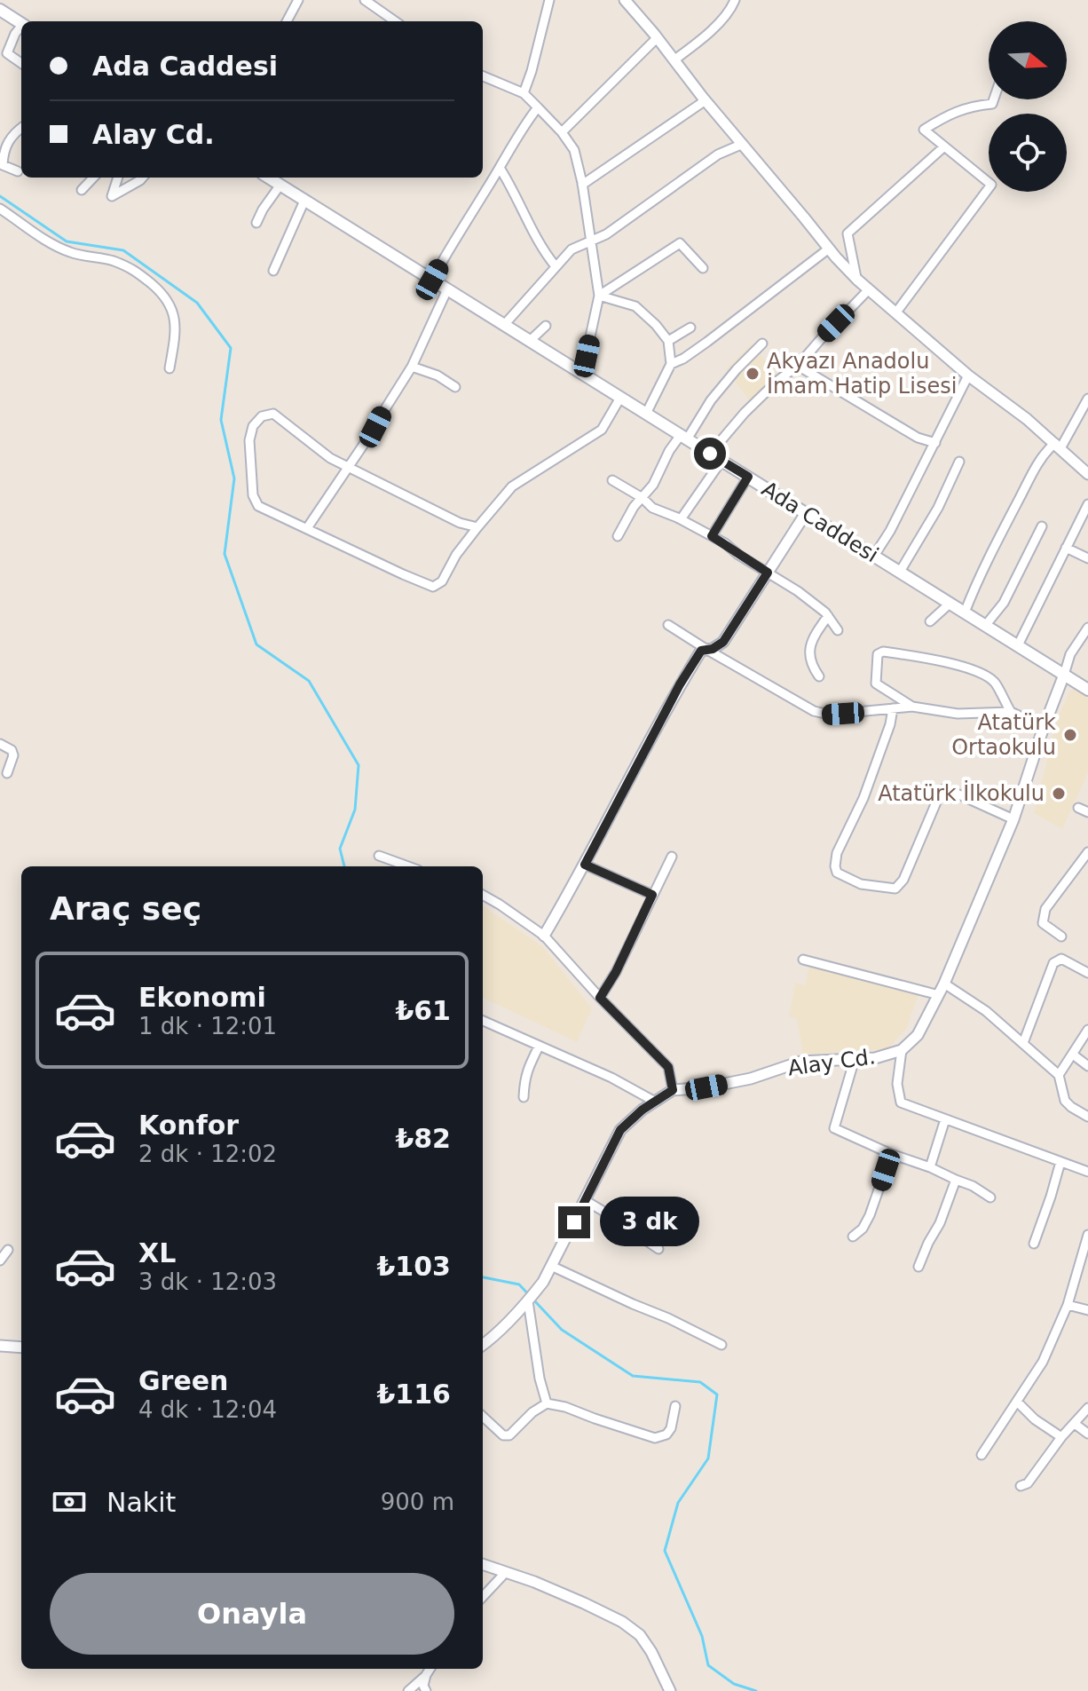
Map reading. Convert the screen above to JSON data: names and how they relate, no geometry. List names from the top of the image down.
{
  "streets": {
    "main road": ["Ada Caddesi"],
    "street": ["Alay Cd."]
  },
  "crossings": [
    ["Ada Caddesi", "Alay Cd."]
  ],
  "places": ["Akyazı Anadolu İmam Hatip Lisesi", "Atatürk Ortaokulu", "Atatürk İlkokulu"],
  "north": "right",
  "page": {
    "banner": ["Ada Caddesi", "Alay Cd."],
    "heading": "Araç seç",
    "list": [
      {
        "name": "Ekonomi",
        "note": "1 dk · 12:01",
        "value": "₺61"
      },
      {
        "name": "Konfor",
        "note": "2 dk · 12:02",
        "value": "₺82"
      },
      {
        "name": "XL",
        "note": "3 dk · 12:03",
        "value": "₺103"
      },
      {
        "name": "Green",
        "note": "4 dk · 12:04",
        "value": "₺116"
      }
    ],
    "bubble": "3 dk",
    "pay": ["Nakit", "900 m"],
    "buttons": "Onayla"
  }
}
